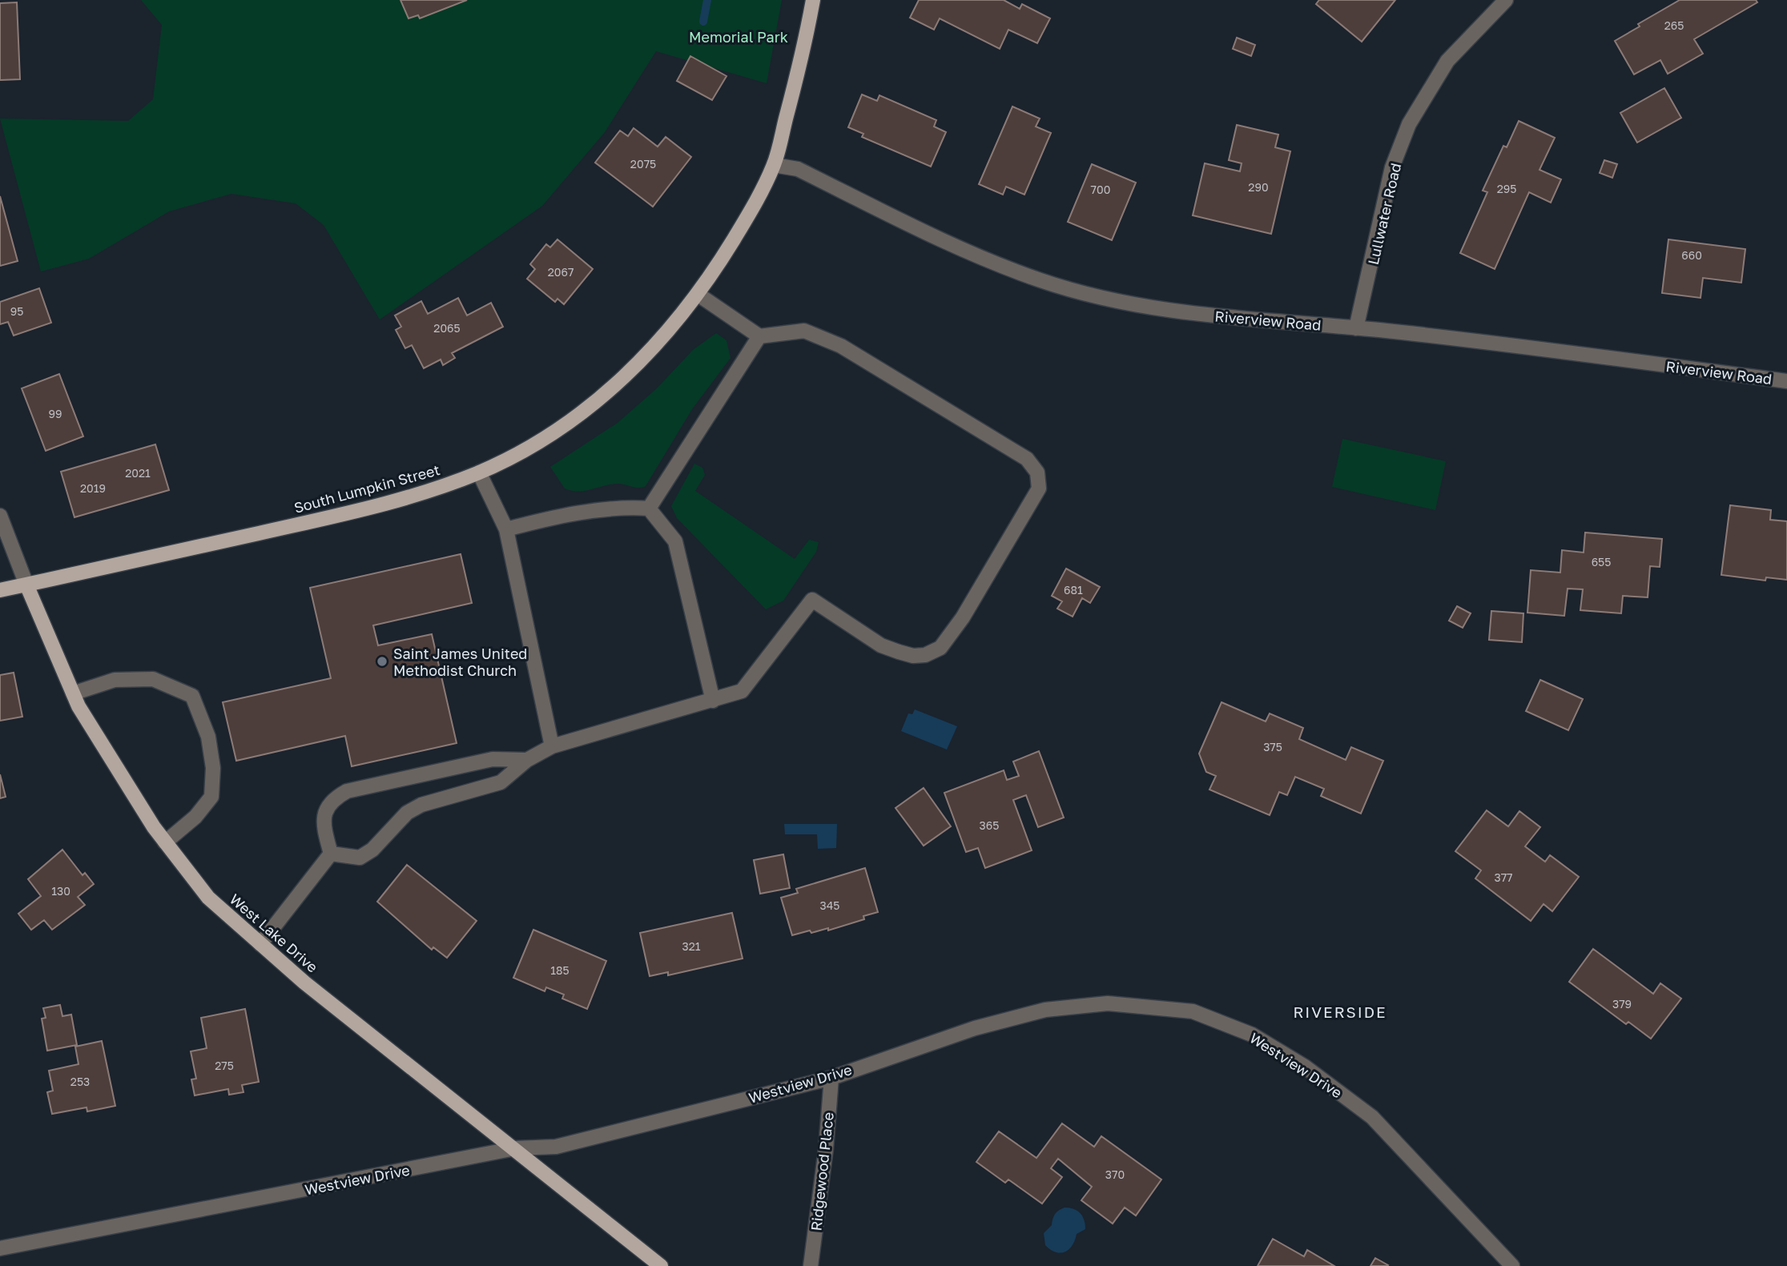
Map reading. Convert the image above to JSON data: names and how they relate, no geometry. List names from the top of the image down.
{
  "streets": {
    "main road": ["South Lumpkin Street", "West Lake Drive"],
    "street": [
      "Lullwater Road",
      "Riverview Road",
      "Westview Drive",
      "Ridgewood Place"
    ]
  },
  "crossings": [
    ["Lullwater Road", "Riverview Road"],
    ["Riverview Road", "South Lumpkin Street"],
    ["South Lumpkin Street", "West Lake Drive"],
    ["West Lake Drive", "Westview Drive"],
    ["Westview Drive", "Ridgewood Place"]
  ],
  "districts": ["RIVERSIDE"],
  "parks": ["Memorial Park"],
  "places": ["Saint James United Methodist Church"],
  "house_numbers": [
    "265",
    "2075",
    "290",
    "295",
    "700",
    "660",
    "2067",
    "95",
    "2065",
    "99",
    "2021",
    "2019",
    "655",
    "681",
    "375",
    "365",
    "377",
    "130",
    "345",
    "321",
    "185",
    "379",
    "275",
    "253",
    "370"
  ]
}
